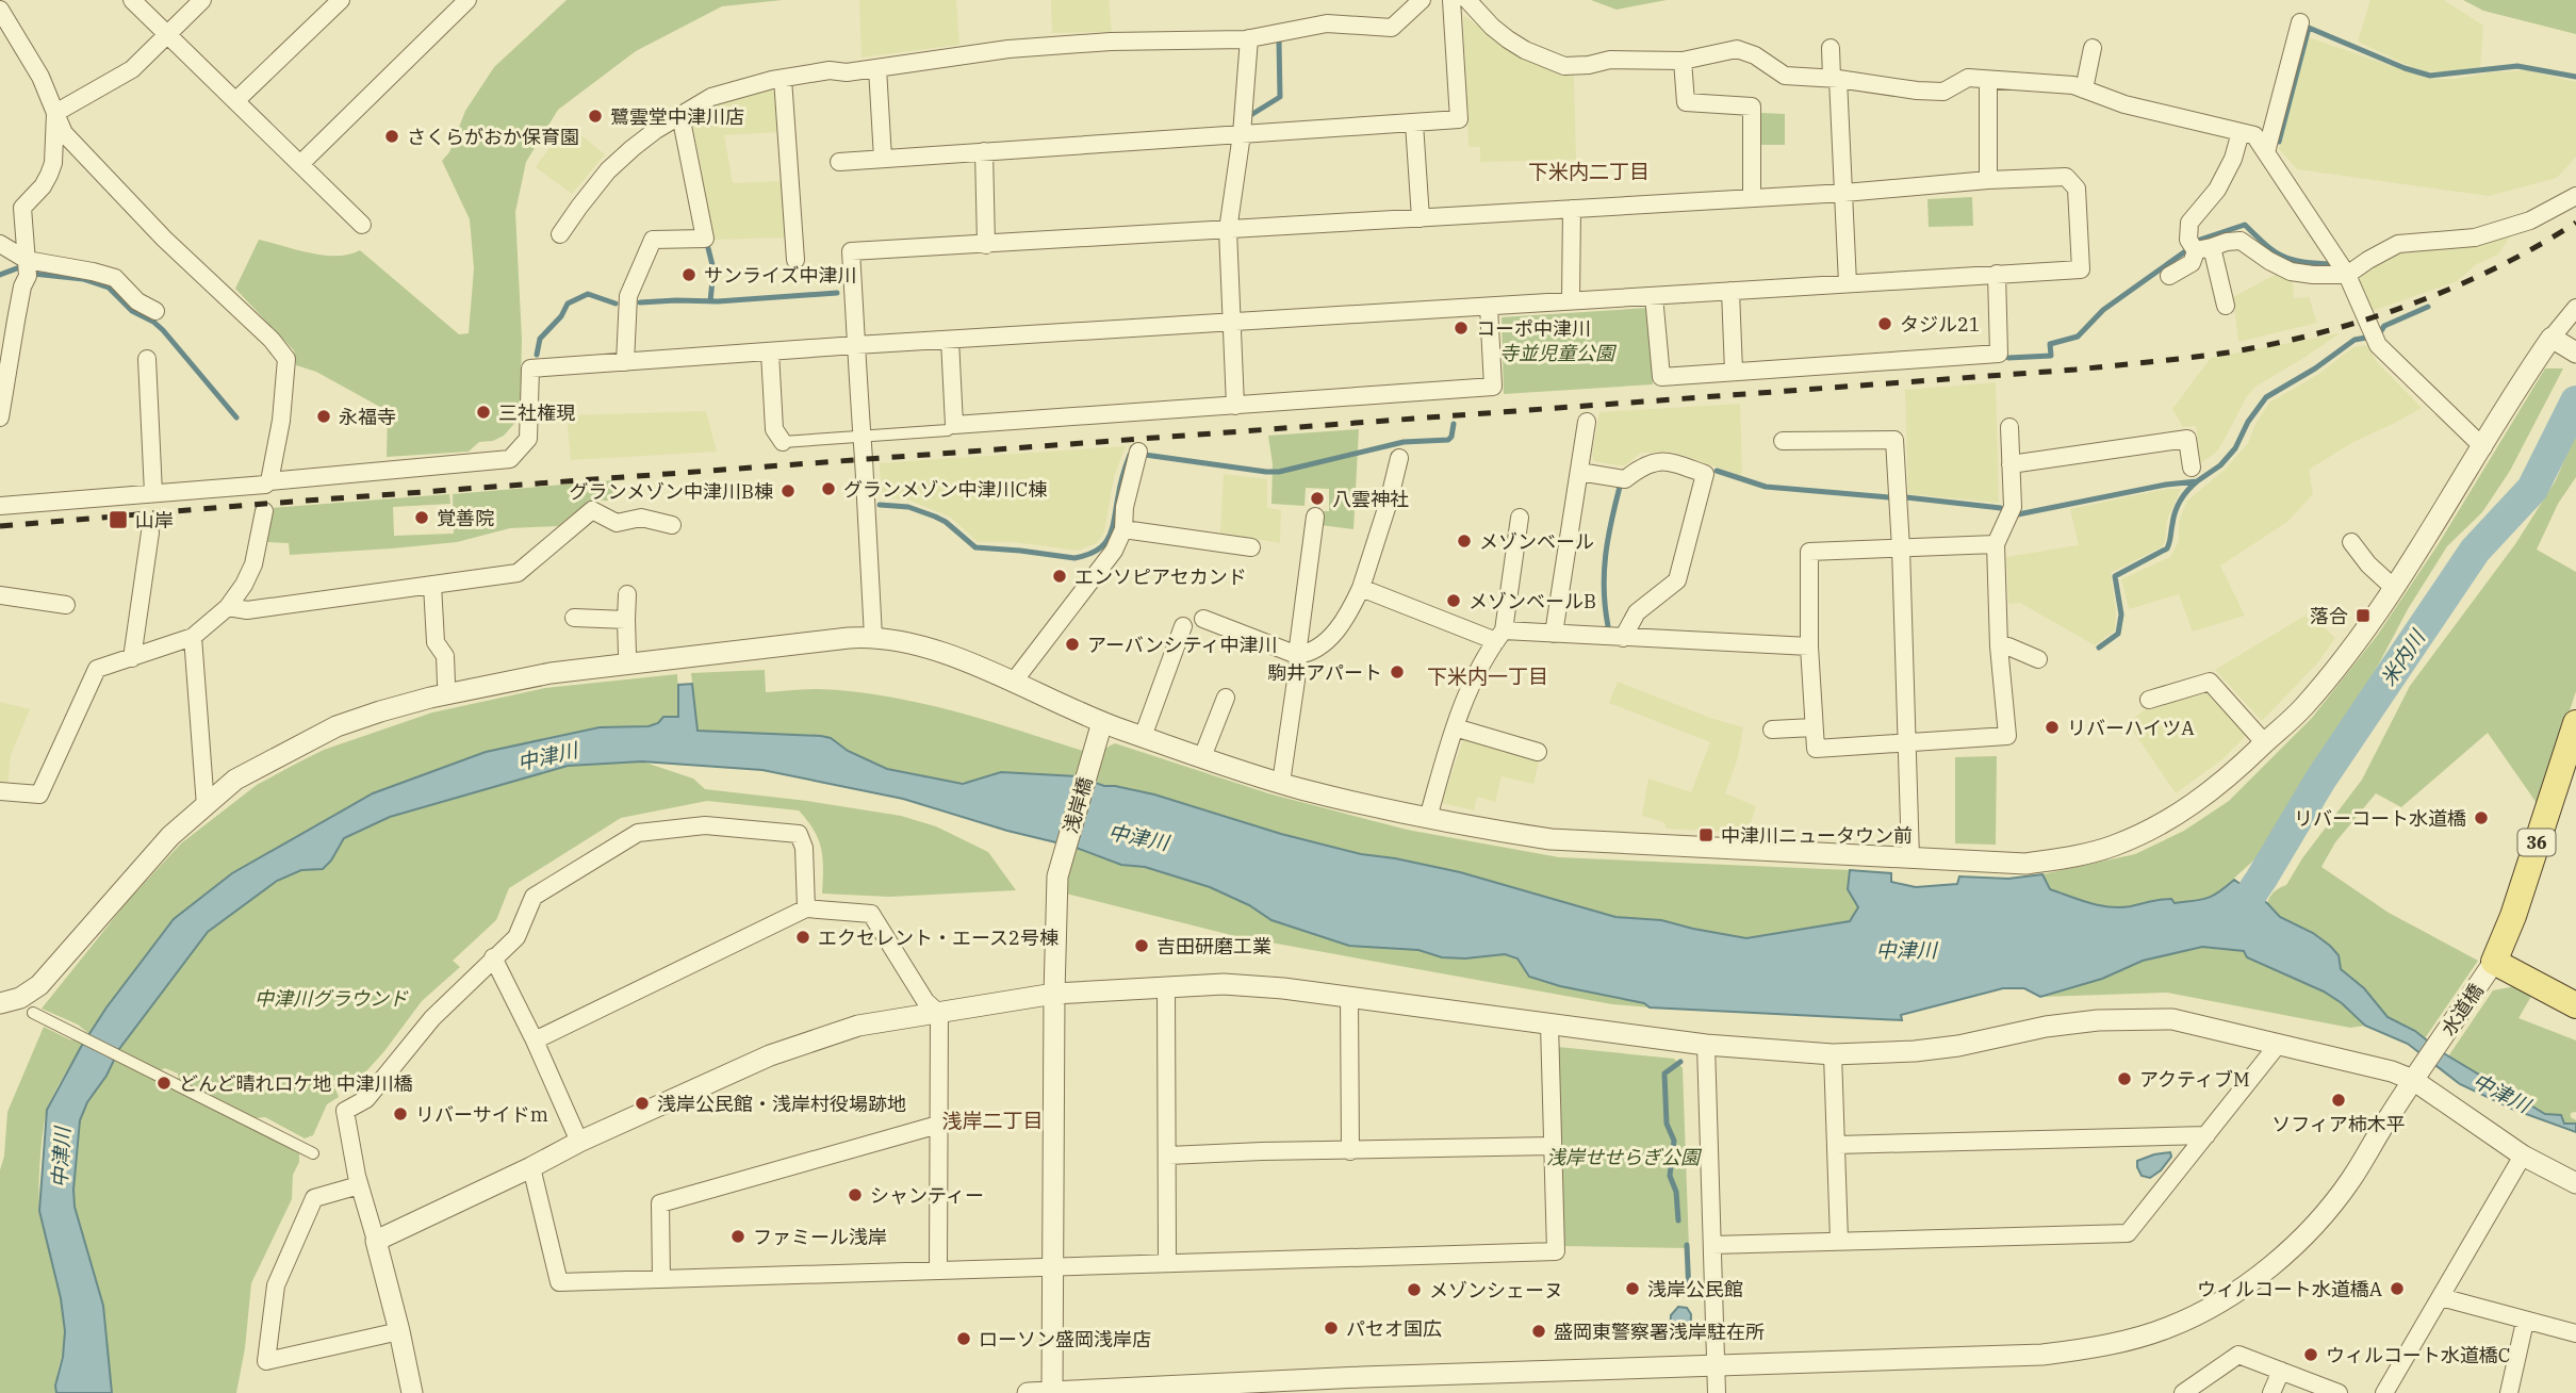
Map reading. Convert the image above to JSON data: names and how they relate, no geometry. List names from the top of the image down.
{
  "streets": {
    "main road": ["36"],
    "street": ["浅岸橋", "水道橋"]
  },
  "crossings": [
    ["浅岸橋", "水道橋"],
    ["36", "水道橋"]
  ],
  "districts": ["下米内二丁目", "下米内一丁目", "浅岸二丁目"],
  "water": ["米内川", "中津川"],
  "parks": ["寺並児童公園", "中津川グラウンド", "浅岸せせらぎ公園"],
  "places": {
    "other": [
      "鷺雲堂中津川店",
      "さくらがおか保育園",
      "サンライズ中津川",
      "タジル21",
      "コーポ中津川",
      "三社権現",
      "永福寺",
      "グランメゾン中津川C棟",
      "グランメゾン中津川B棟",
      "八雲神社",
      "覚善院",
      "メゾンベール",
      "エンソピアセカンド",
      "メゾンベールB",
      "アーバンシティ中津川",
      "駒井アパート",
      "リバーハイツA",
      "リバーコート水道橋",
      "エクセレント・エース2号棟",
      "吉田研磨工業",
      "アクティブM",
      "どんど晴れロケ地 中津川橋",
      "ソフィア柿木平",
      "浅岸公民館・浅岸村役場跡地",
      "リバーサイドm",
      "シャンティー",
      "ファミール浅岸",
      "浅岸公民館",
      "ウィルコート水道橋A",
      "メゾンシェーヌ",
      "パセオ国広",
      "盛岡東警察署浅岸駐在所",
      "ローソン盛岡浅岸店",
      "ウィルコート水道橋C"
    ],
    "transit": ["山岸", "落合", "中津川ニュータウン前"]
  }
}
